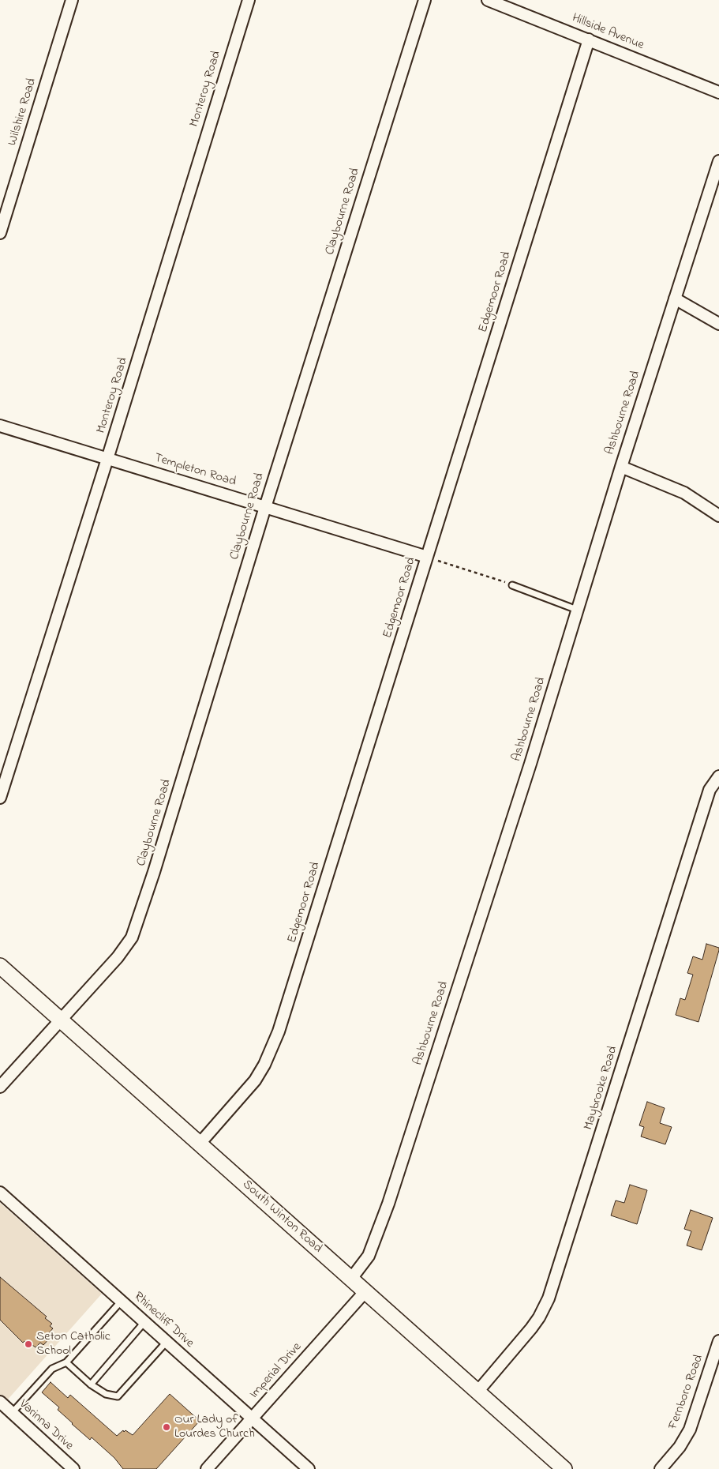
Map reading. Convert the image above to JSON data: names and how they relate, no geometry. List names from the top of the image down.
{
  "streets": {
    "main road": ["South Winton Road"],
    "street": [
      "Hillside Avenue",
      "Monteroy Road",
      "Wilshire Road",
      "Claybourne Road",
      "Edgemoor Road",
      "Ashbourne Road",
      "Templeton Road",
      "Maybrooke Road",
      "Rhinecliff Drive",
      "Imperial Drive",
      "Fernboro Road",
      "Varinna Drive"
    ]
  },
  "crossings": [
    ["Hillside Avenue", "Edgemoor Road"],
    ["Monteroy Road", "Templeton Road"],
    ["Claybourne Road", "Templeton Road"],
    ["Claybourne Road", "South Winton Road"],
    ["Edgemoor Road", "Templeton Road"],
    ["Edgemoor Road", "South Winton Road"],
    ["Ashbourne Road", "South Winton Road"],
    ["Maybrooke Road", "South Winton Road"],
    ["South Winton Road", "Imperial Drive"],
    ["Rhinecliff Drive", "Imperial Drive"]
  ],
  "places": ["Seton Catholic School", "Our Lady of Lourdes Church"]
}
